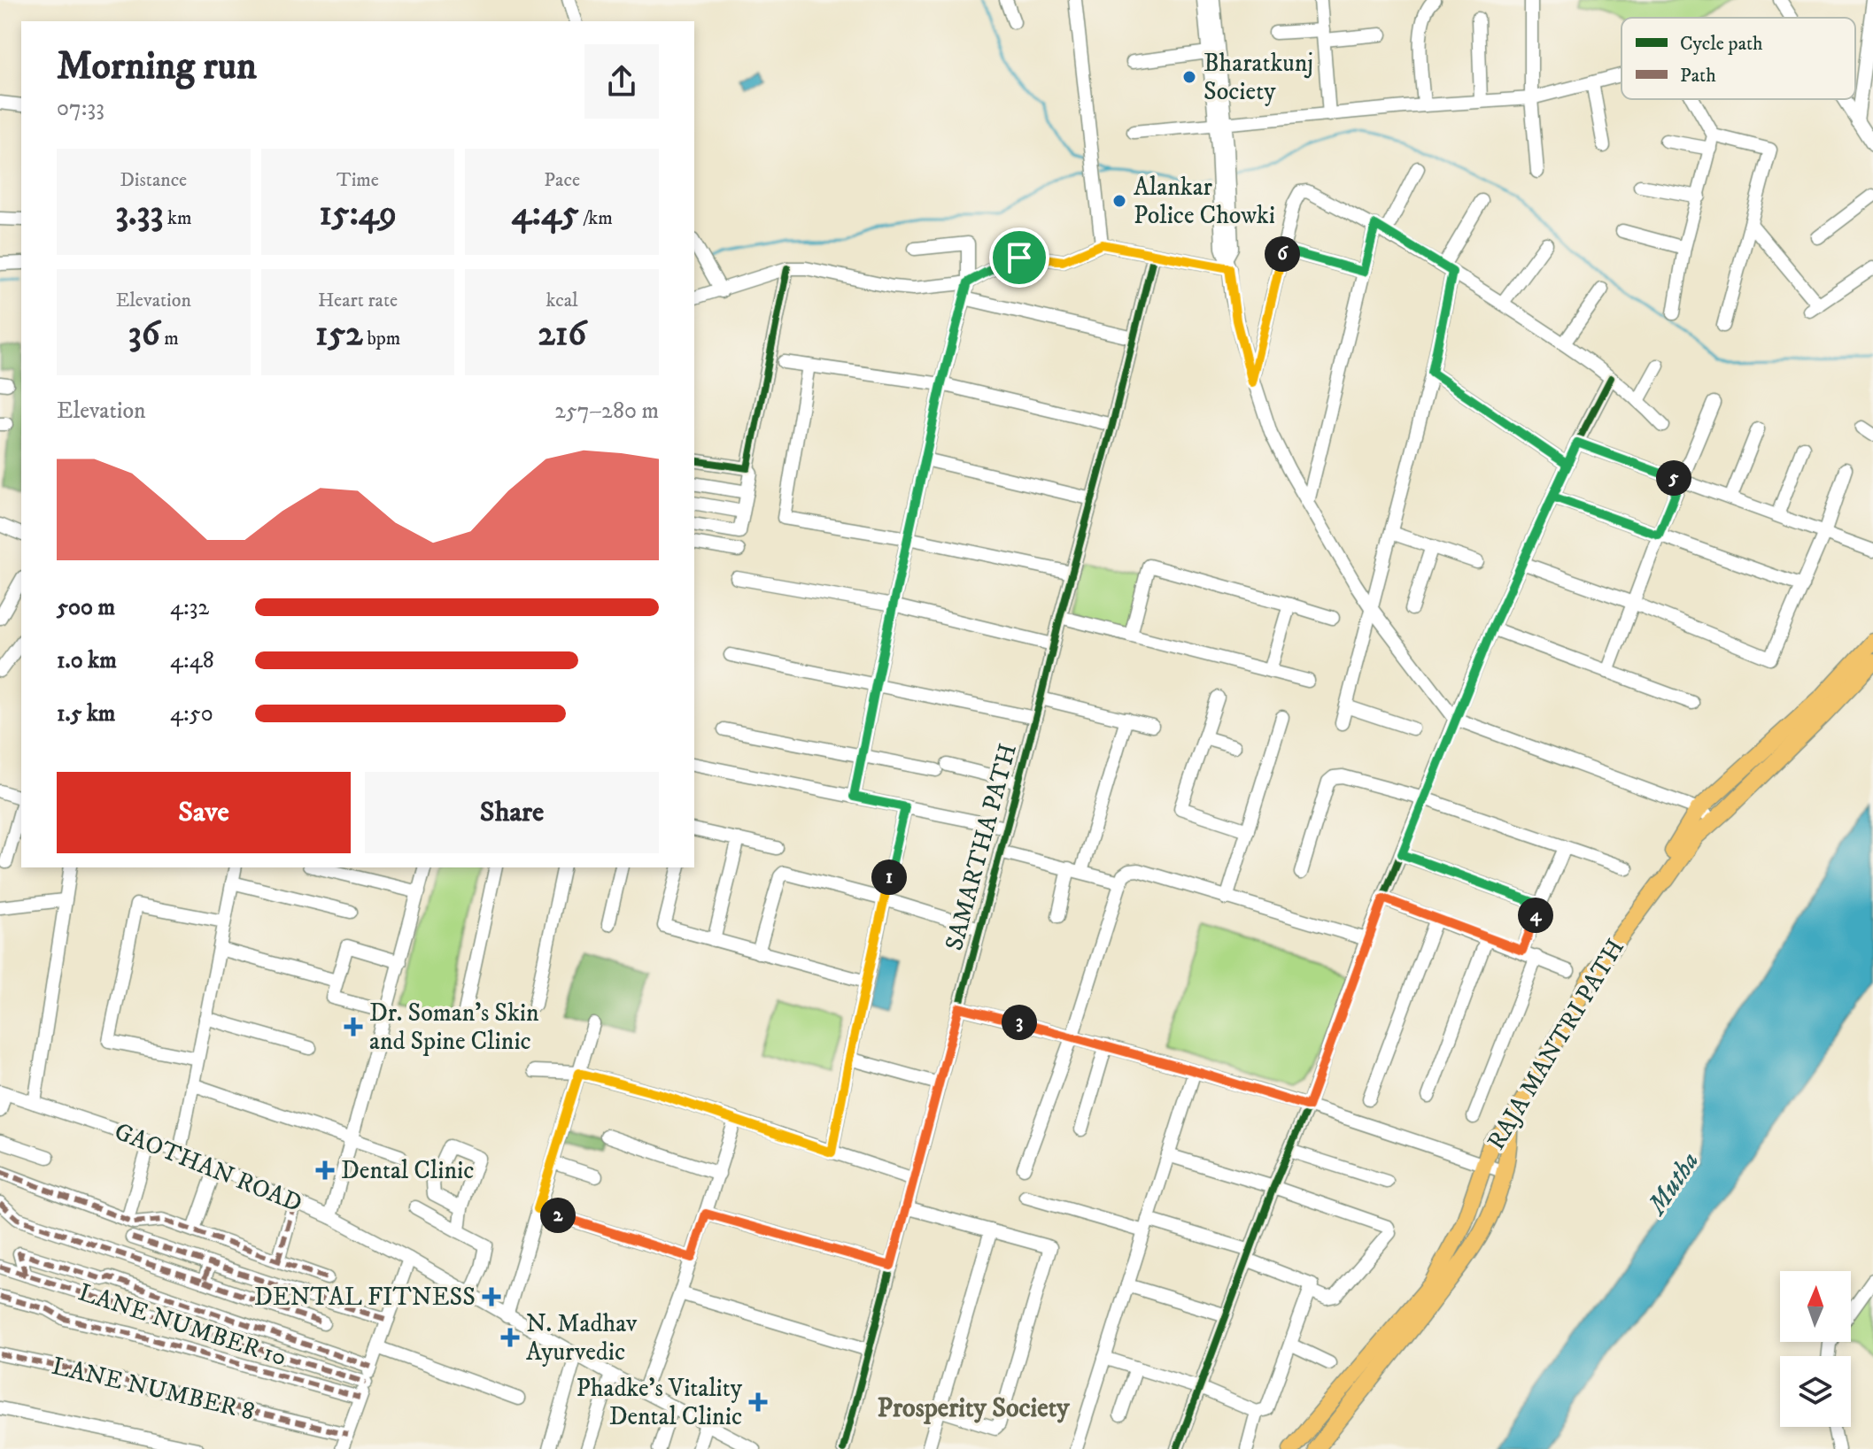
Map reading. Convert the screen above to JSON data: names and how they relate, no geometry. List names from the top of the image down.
{
  "streets": {
    "main road": ["RAJA MANTRI PATH"],
    "street": [
      "SAMARTHA PATH",
      "GAOTHAN ROAD",
      "LANE NUMBER 10",
      "LANE NUMBER 8"
    ]
  },
  "districts": ["Prosperity Society"],
  "water": ["Mutha"],
  "places": {
    "other": ["Bharatkunj Society", "Alankar Police Chowki"],
    "health": [
      "Dr. Soman's Skin and Spine Clinic",
      "Dental Clinic",
      "DENTAL FITNESS",
      "N. Madhav Ayurvedic",
      "Phadke's Vitality Dental Clinic"
    ]
  },
  "legend": ["Cycle path", "Path"],
  "north": "top",
  "page": {
    "heading": ["Morning run", "07:33"],
    "stats": [
      ["Distance", "3.33 km"],
      ["Time", "15:49"],
      ["Pace", "4:45 /km"],
      ["Elevation", "36 m"],
      ["Heart rate", "152 bpm"],
      ["kcal", "216"]
    ],
    "pins": [
      "6",
      "5",
      "1",
      "4",
      "3",
      "2"
    ],
    "chart": ["Elevation", "257–280 m"],
    "list": [
      {
        "name": "500 m",
        "note": "4:32"
      },
      {
        "name": "1.0 km",
        "note": "4:48"
      },
      {
        "name": "1.5 km",
        "note": "4:50"
      }
    ],
    "buttons": ["Save", "Share"]
  }
}
